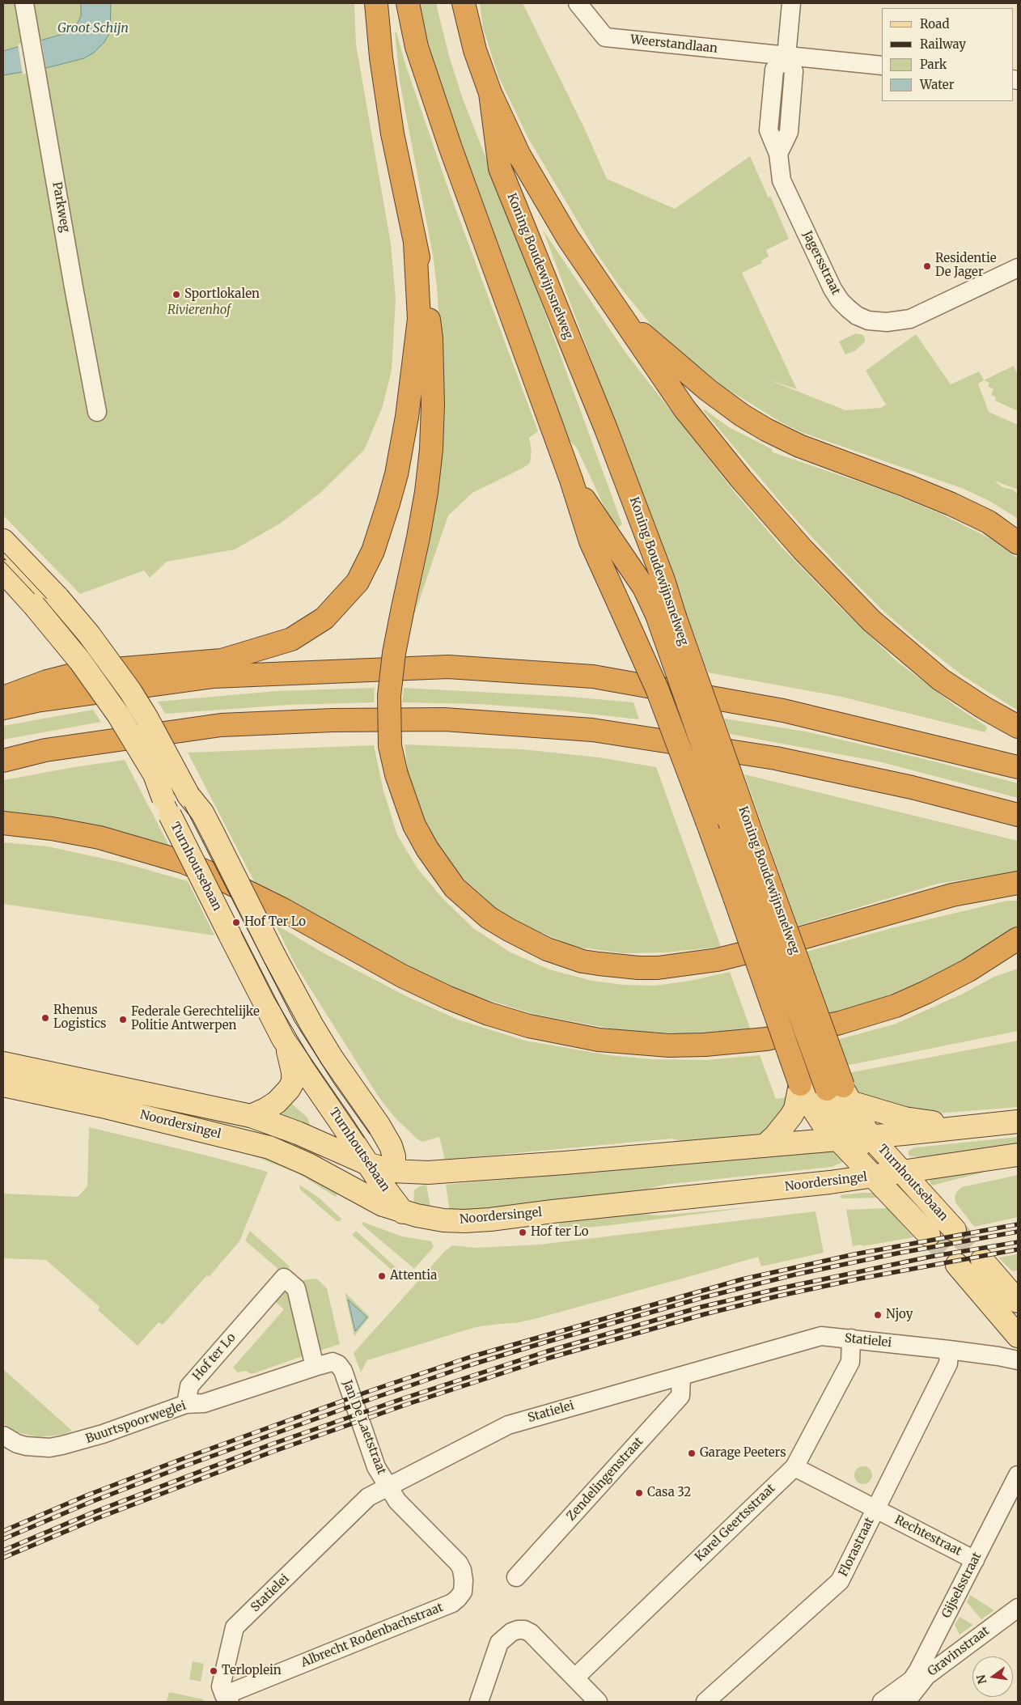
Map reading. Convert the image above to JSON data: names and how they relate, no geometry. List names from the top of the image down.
{
  "streets": {
    "highway": ["Koning Boudewijnsnelweg"],
    "main road": ["Turnhoutsebaan", "Noordersingel"],
    "street": [
      "Weerstandlaan",
      "Parkweg",
      "Jagersstraat",
      "Statielei",
      "Hof ter Lo",
      "Buurtspoorweglei",
      "Jan De Laetstraat",
      "Zendelingenstraat",
      "Karel Geertsstraat",
      "Rechtestraat",
      "Florastraat",
      "Gijselsstraat",
      "Albrecht Rodenbachstraat",
      "Gravinstraat"
    ]
  },
  "crossings": [
    ["Weerstandlaan", "Jagersstraat"],
    ["Turnhoutsebaan", "Noordersingel"],
    ["Statielei", "Jan De Laetstraat"],
    ["Statielei", "Zendelingenstraat"],
    ["Statielei", "Karel Geertsstraat"],
    ["Statielei", "Florastraat"],
    ["Statielei", "Albrecht Rodenbachstraat"],
    ["Hof ter Lo", "Buurtspoorweglei"],
    ["Buurtspoorweglei", "Jan De Laetstraat"],
    ["Jan De Laetstraat", "Albrecht Rodenbachstraat"],
    ["Karel Geertsstraat", "Rechtestraat"],
    ["Rechtestraat", "Florastraat"],
    ["Rechtestraat", "Gijselsstraat"],
    ["Gijselsstraat", "Gravinstraat"]
  ],
  "water": ["Groot Schijn"],
  "parks": ["Rivierenhof"],
  "places": [
    "Residentie De Jager",
    "Sportlokalen",
    "Hof Ter Lo",
    "Rhenus Logistics",
    "Federale Gerechtelijke Politie Antwerpen",
    "Hof ter Lo",
    "Attentia",
    "Njoy",
    "Garage Peeters",
    "Casa 32",
    "Terloplein"
  ],
  "legend": [
    "Road",
    "Railway",
    "Park",
    "Water"
  ],
  "north": "left"
}
